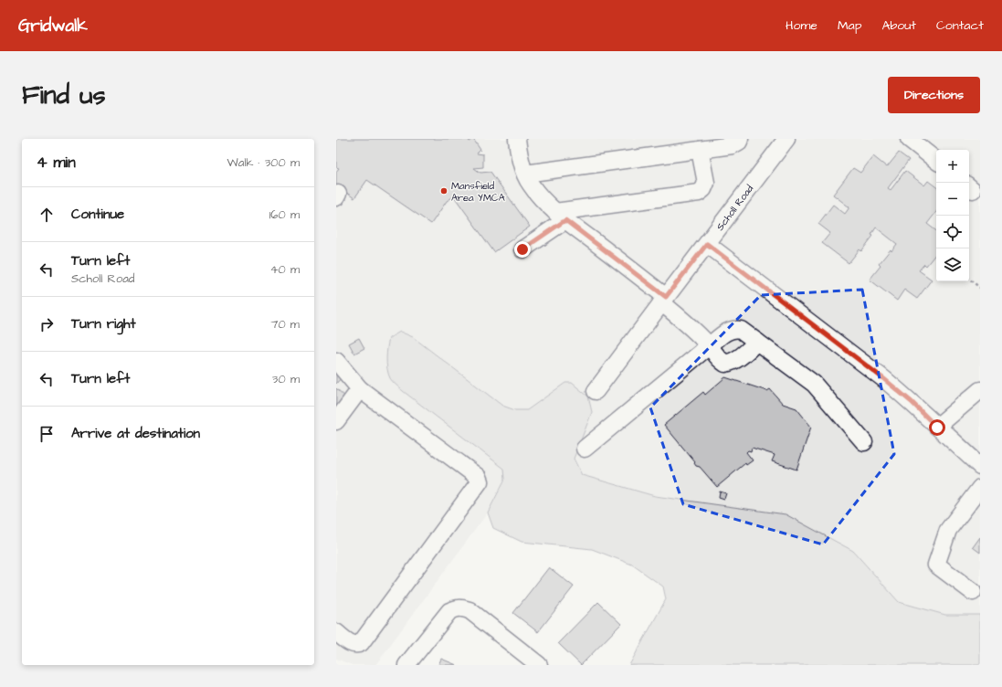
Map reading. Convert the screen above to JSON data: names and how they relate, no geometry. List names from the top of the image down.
{
  "streets": {
    "street": ["Scholl Road"]
  },
  "places": ["Mansfield Area YMCA"],
  "page": {
    "header": "Gridwalk",
    "nav": [
      "Home",
      "Map",
      "About",
      "Contact"
    ],
    "buttons": "Directions",
    "title": "Find us",
    "heading": ["4 min", "Walk · 300 m"],
    "map_buttons": ["+", "−"],
    "list": [
      ["Continue", "160 m"],
      ["Turn left", "Scholl Road", "40 m"],
      ["Turn right", "70 m"],
      ["Turn left", "30 m"],
      "Arrive at destination"
    ]
  }
}
